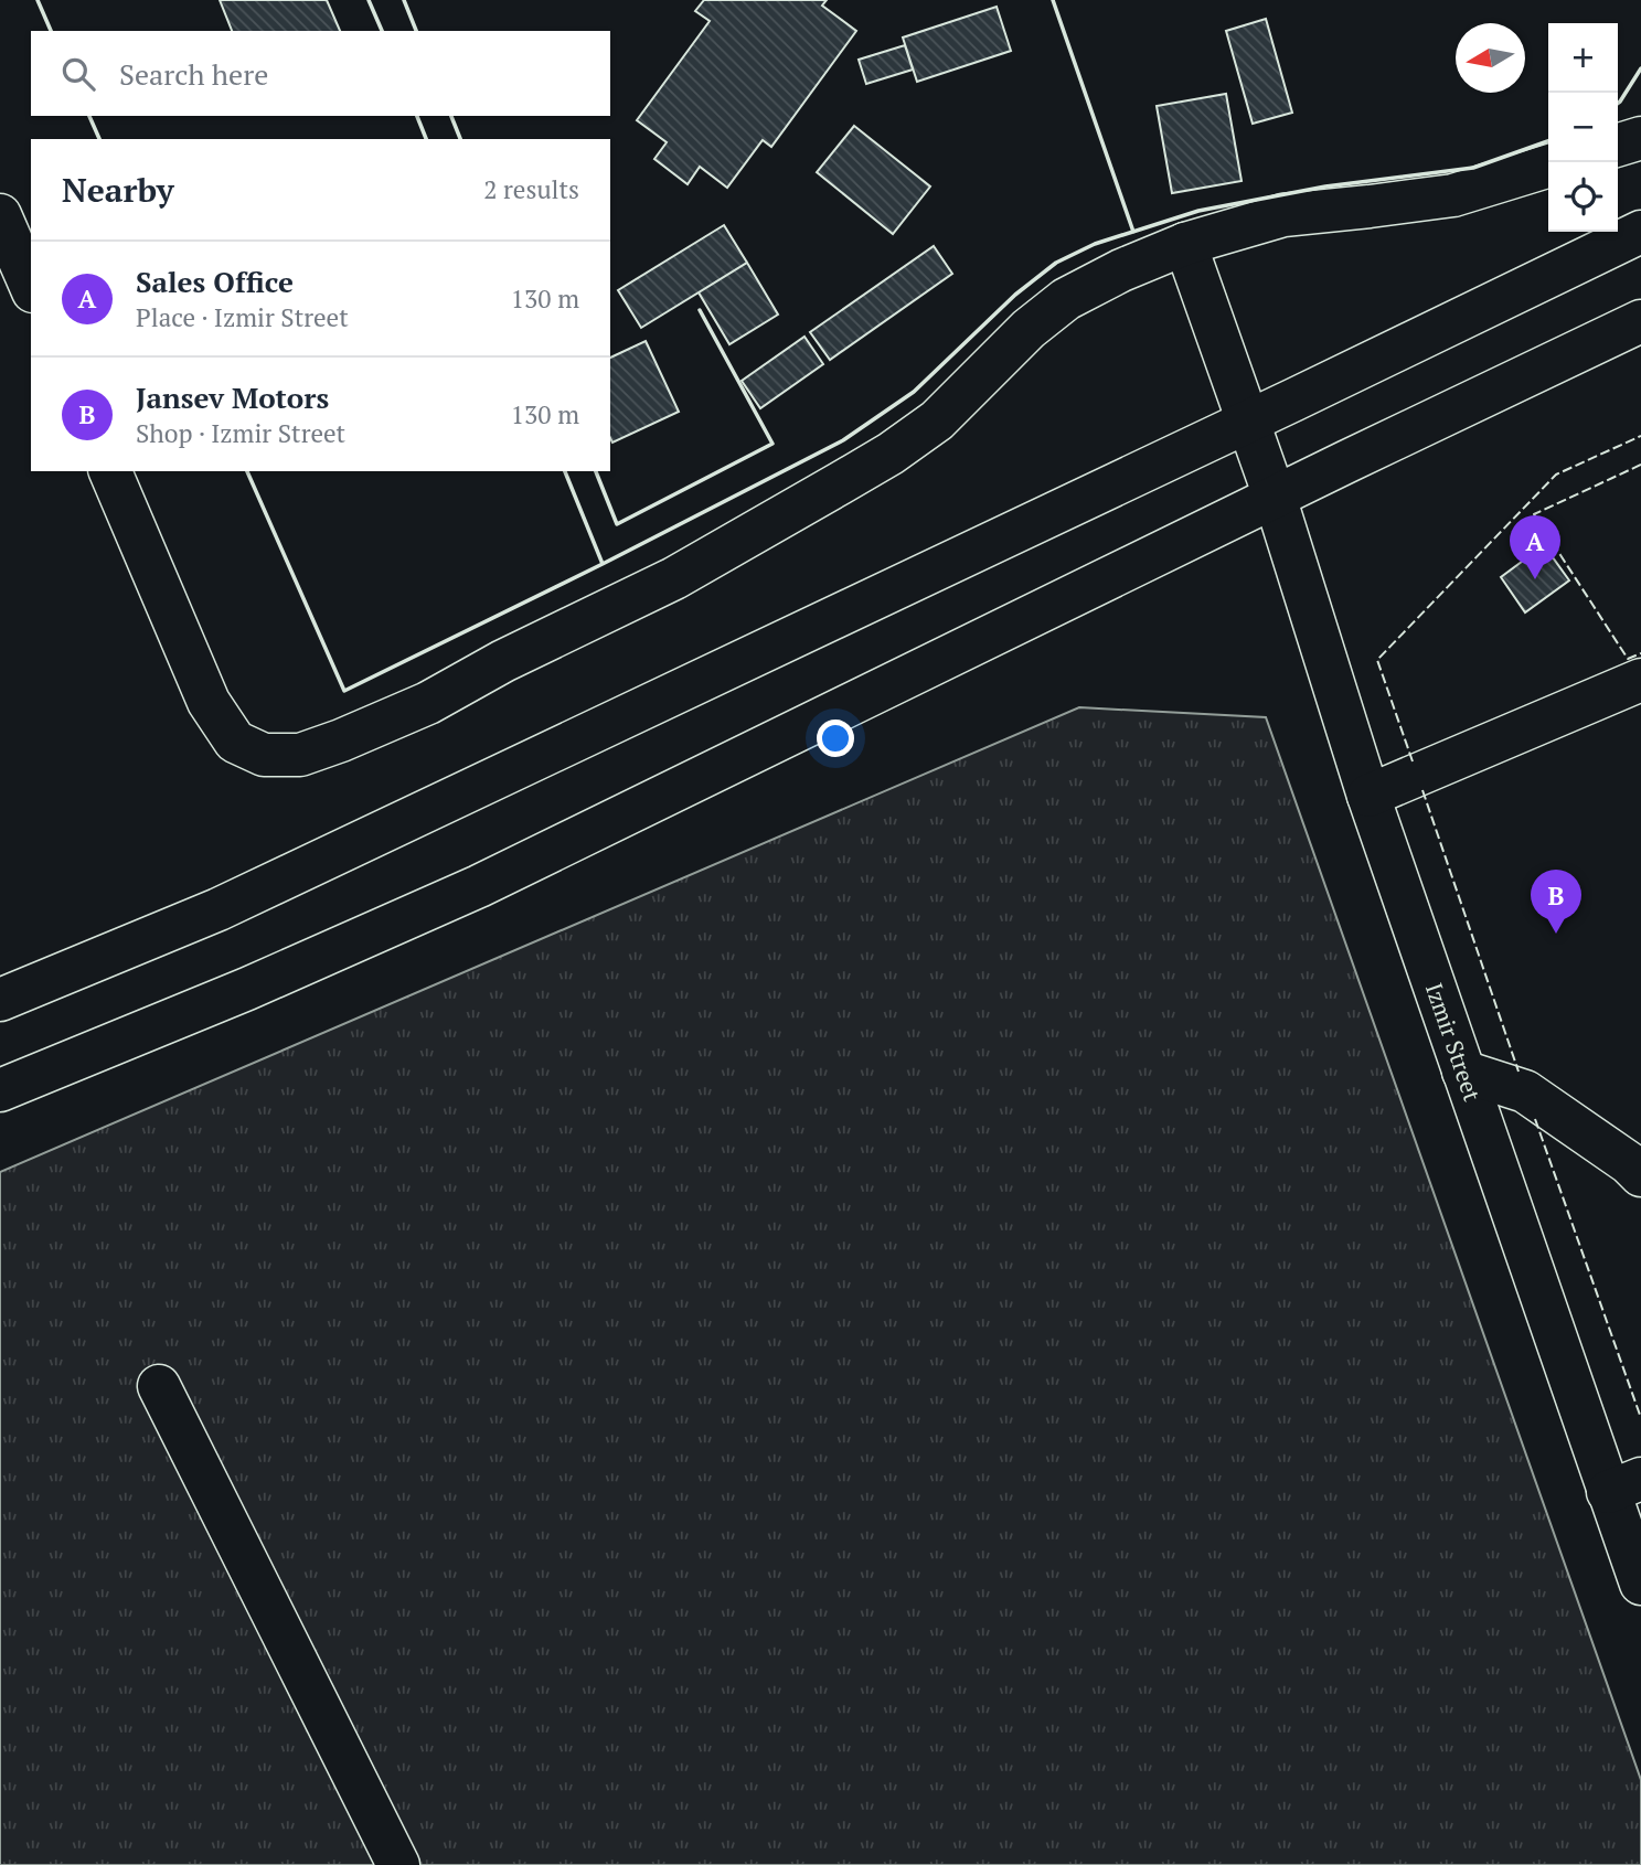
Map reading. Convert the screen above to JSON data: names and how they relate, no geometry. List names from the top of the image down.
{
  "streets": {
    "main road": ["Izmir Street"]
  },
  "north": "left",
  "page": {
    "map_buttons": ["+", "−"],
    "search": "Search here",
    "heading": ["Nearby", "2 results"],
    "list": [
      {
        "mark": "A",
        "name": "Sales Office",
        "note": "Place · Izmir Street",
        "value": "130 m"
      },
      {
        "mark": "B",
        "name": "Jansev Motors",
        "note": "Shop · Izmir Street",
        "value": "130 m"
      }
    ],
    "pins": ["A", "B"]
  }
}
